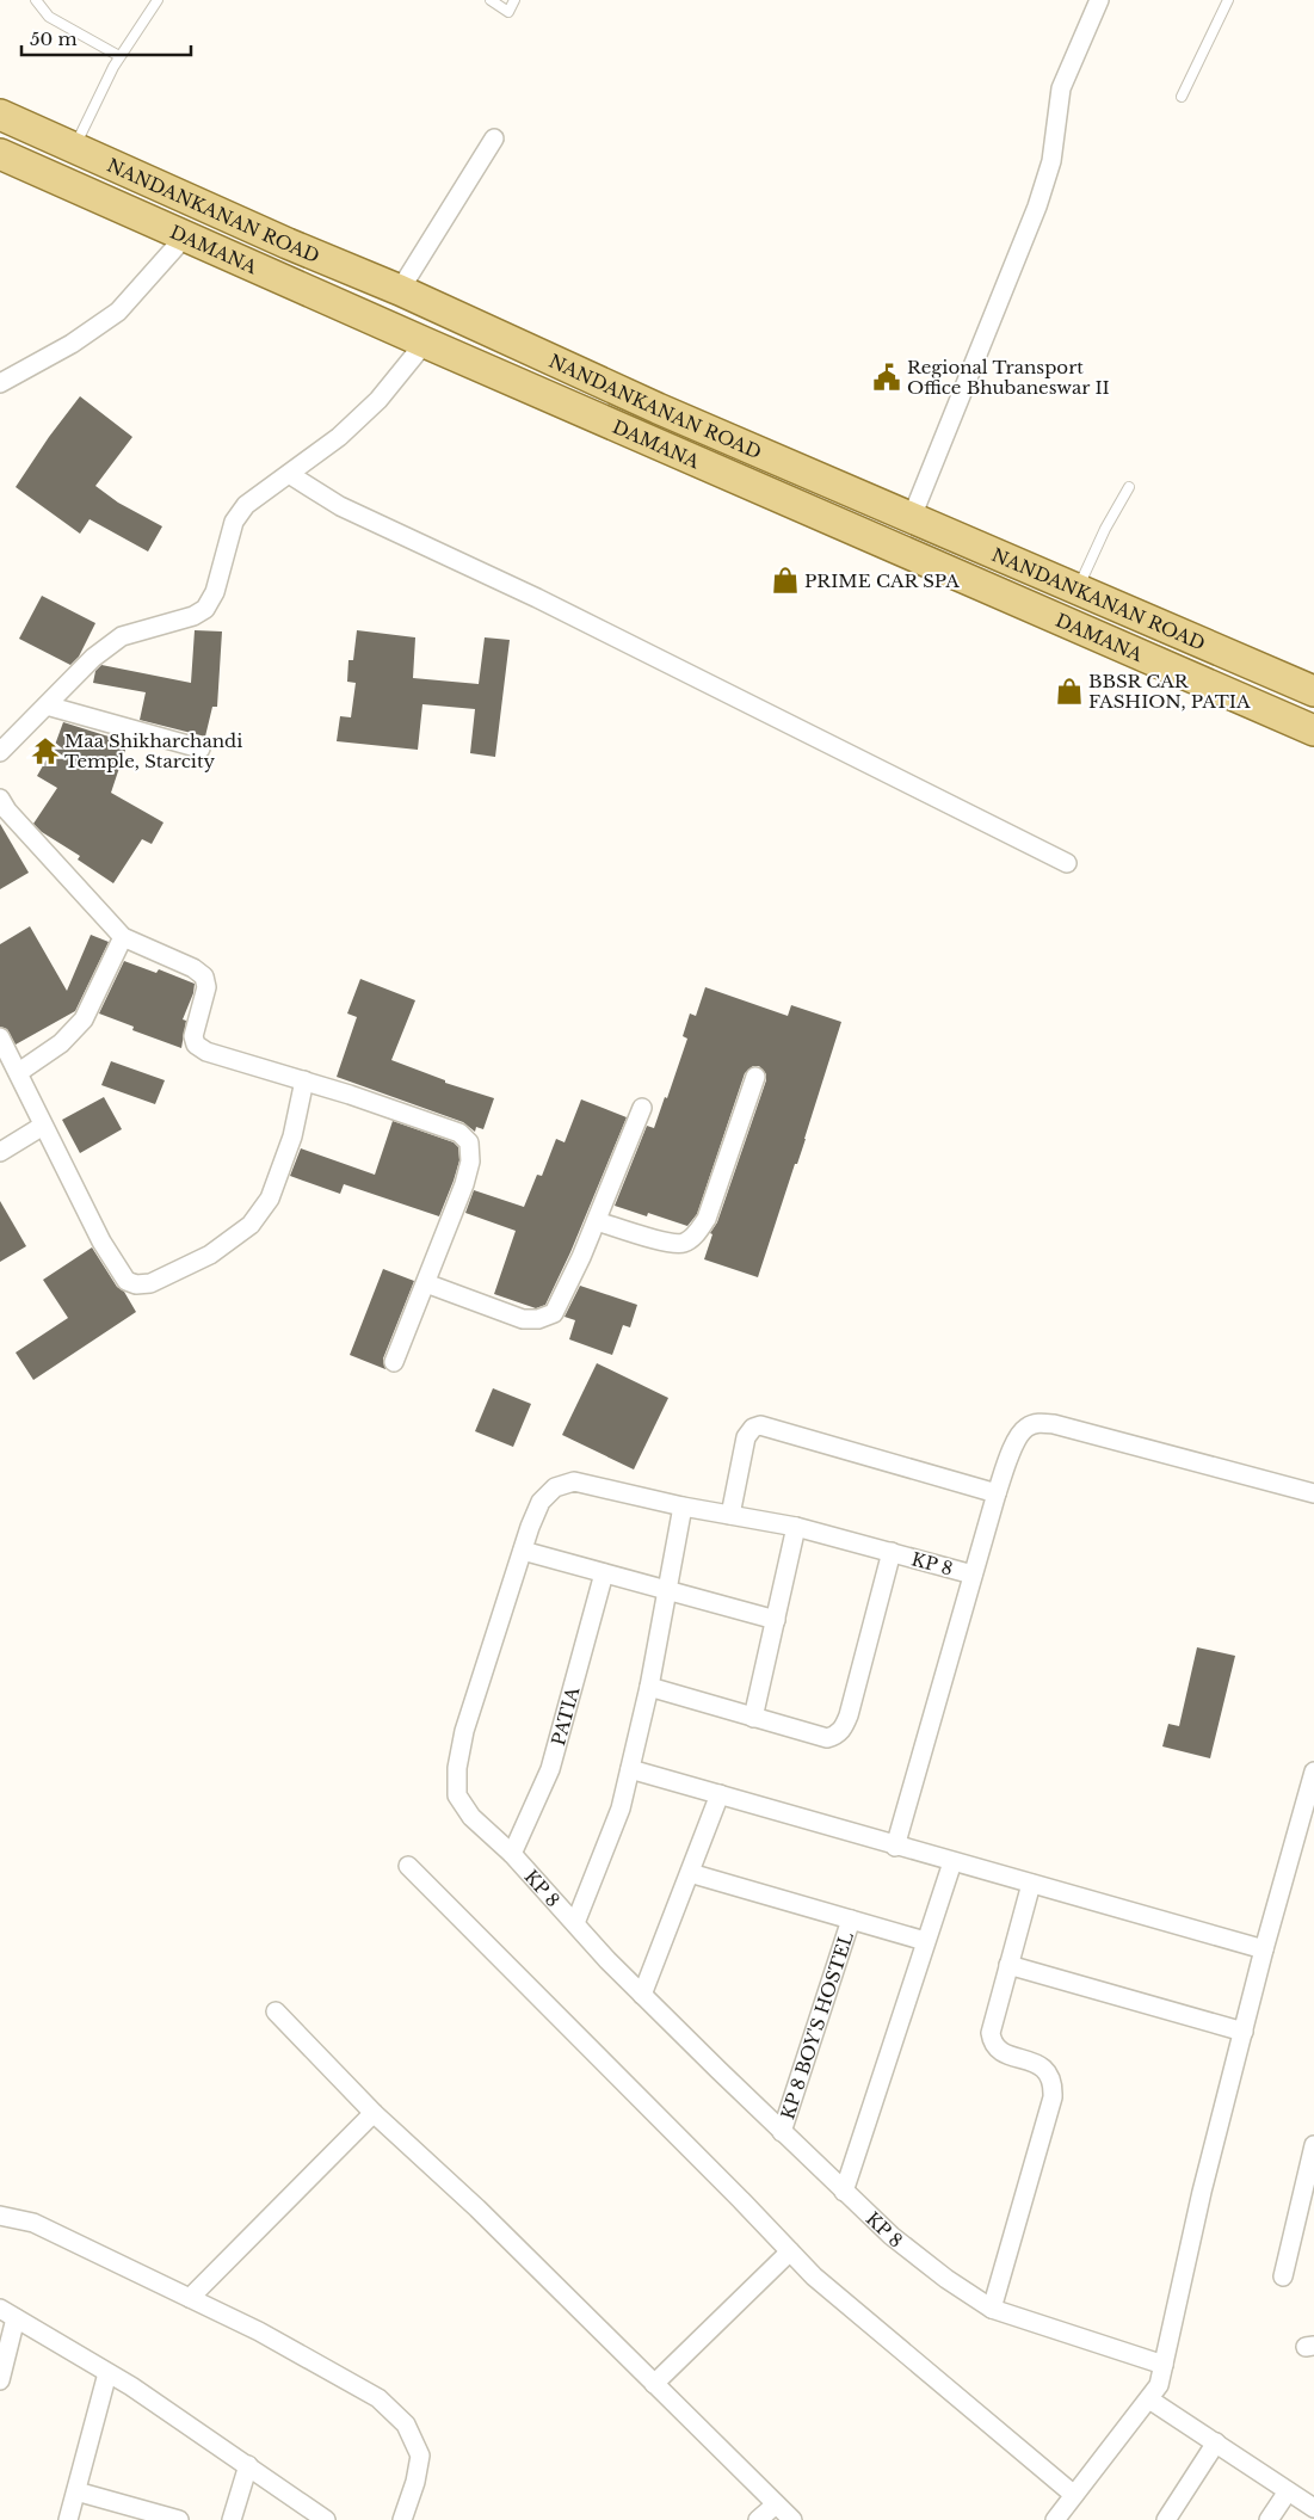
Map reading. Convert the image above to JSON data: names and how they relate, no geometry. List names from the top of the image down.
{
  "streets": {
    "main road": ["NANDANKANAN ROAD", "DAMANA"],
    "street": ["KP 8", "PATIA", "KP 8 BOY'S HOSTEL"]
  },
  "crossings": [
    ["KP 8", "PATIA"],
    ["KP 8", "KP 8 BOY'S HOSTEL"]
  ],
  "places": {
    "public building": ["Regional Transport Office Bhubaneswar II"],
    "shop": ["PRIME CAR SPA", "BBSR CAR FASHION, PATIA"],
    "temple": ["Maa Shikharchandi Temple, Starcity"]
  },
  "scale_bar": "50 m"
}
